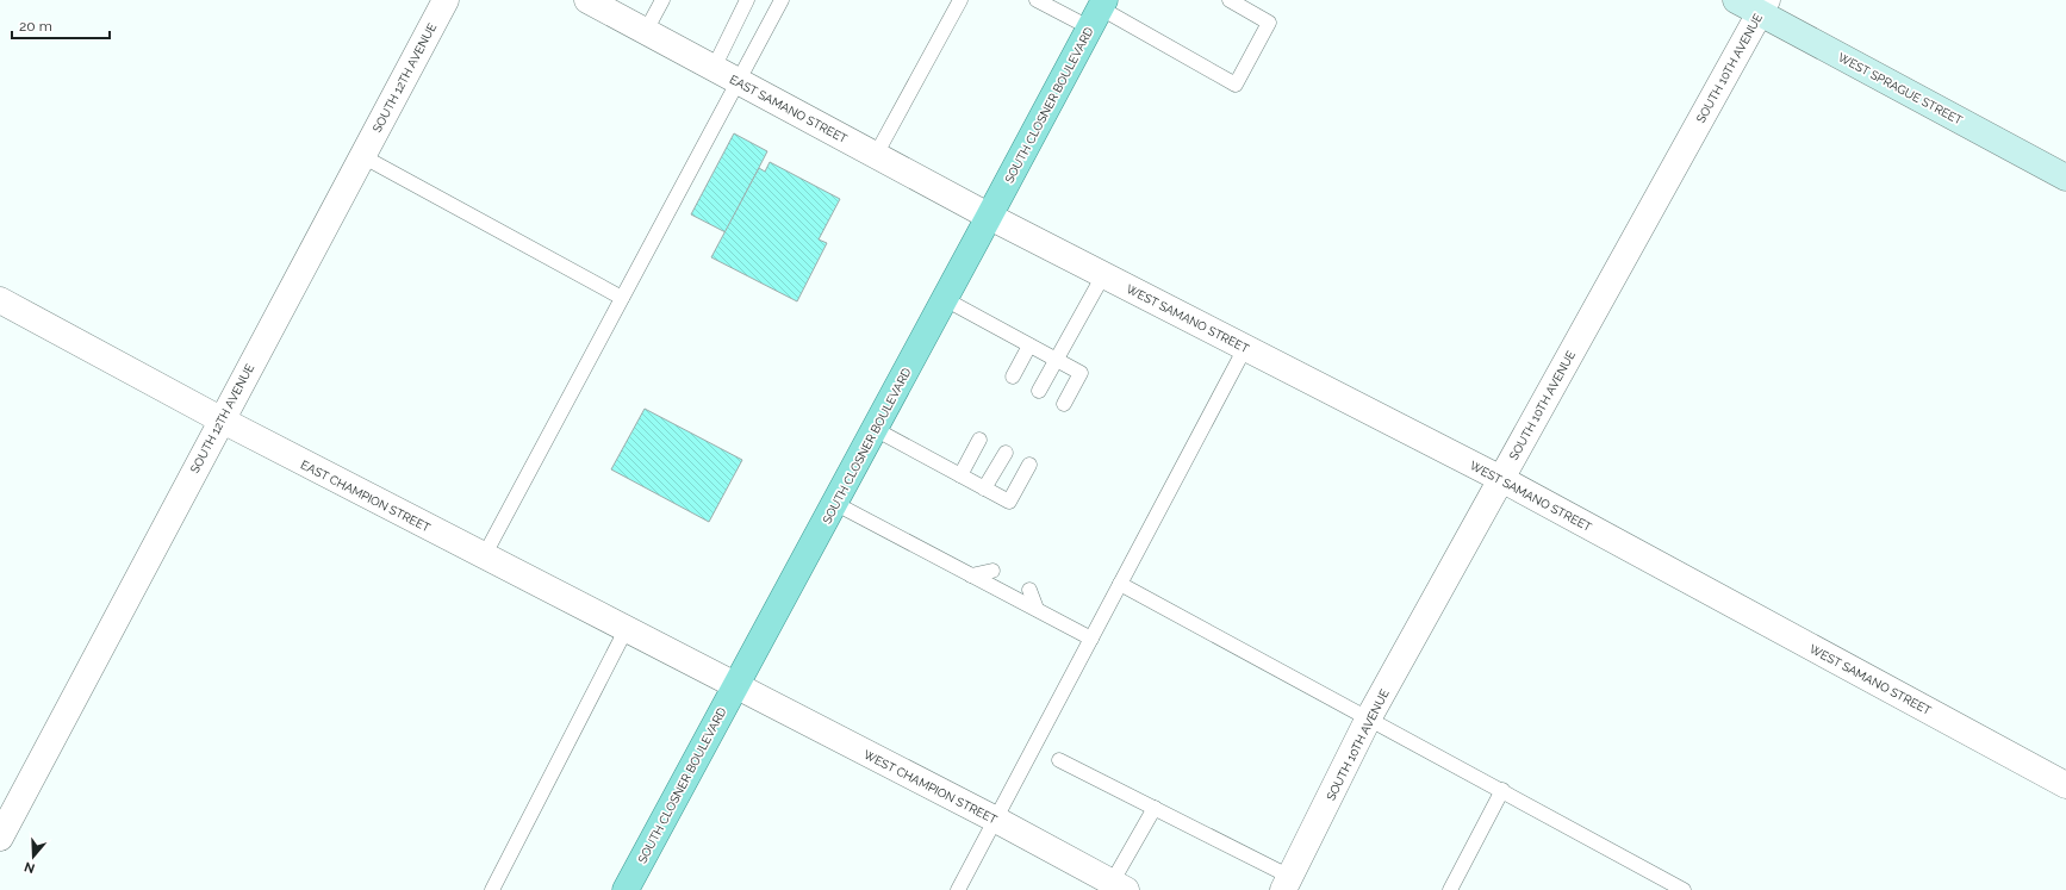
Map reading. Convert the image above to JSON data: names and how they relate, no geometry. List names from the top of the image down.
{
  "streets": {
    "main road": ["SOUTH CLOSNER BOULEVARD"],
    "street": [
      "SOUTH 10TH AVENUE",
      "SOUTH 12TH AVENUE",
      "WEST SPRAGUE STREET",
      "EAST SAMANO STREET",
      "WEST SAMANO STREET",
      "EAST CHAMPION STREET",
      "WEST CHAMPION STREET"
    ]
  },
  "crossings": [
    ["SOUTH 10TH AVENUE", "WEST SPRAGUE STREET"],
    ["SOUTH 10TH AVENUE", "WEST SAMANO STREET"],
    ["SOUTH 12TH AVENUE", "EAST CHAMPION STREET"],
    ["SOUTH CLOSNER BOULEVARD", "EAST SAMANO STREET"],
    ["SOUTH CLOSNER BOULEVARD", "WEST SAMANO STREET"],
    ["SOUTH CLOSNER BOULEVARD", "EAST CHAMPION STREET"],
    ["SOUTH CLOSNER BOULEVARD", "WEST CHAMPION STREET"],
    ["EAST SAMANO STREET", "WEST SAMANO STREET"],
    ["EAST CHAMPION STREET", "WEST CHAMPION STREET"]
  ],
  "scale_bar": "20 m",
  "north": "bottom"
}
